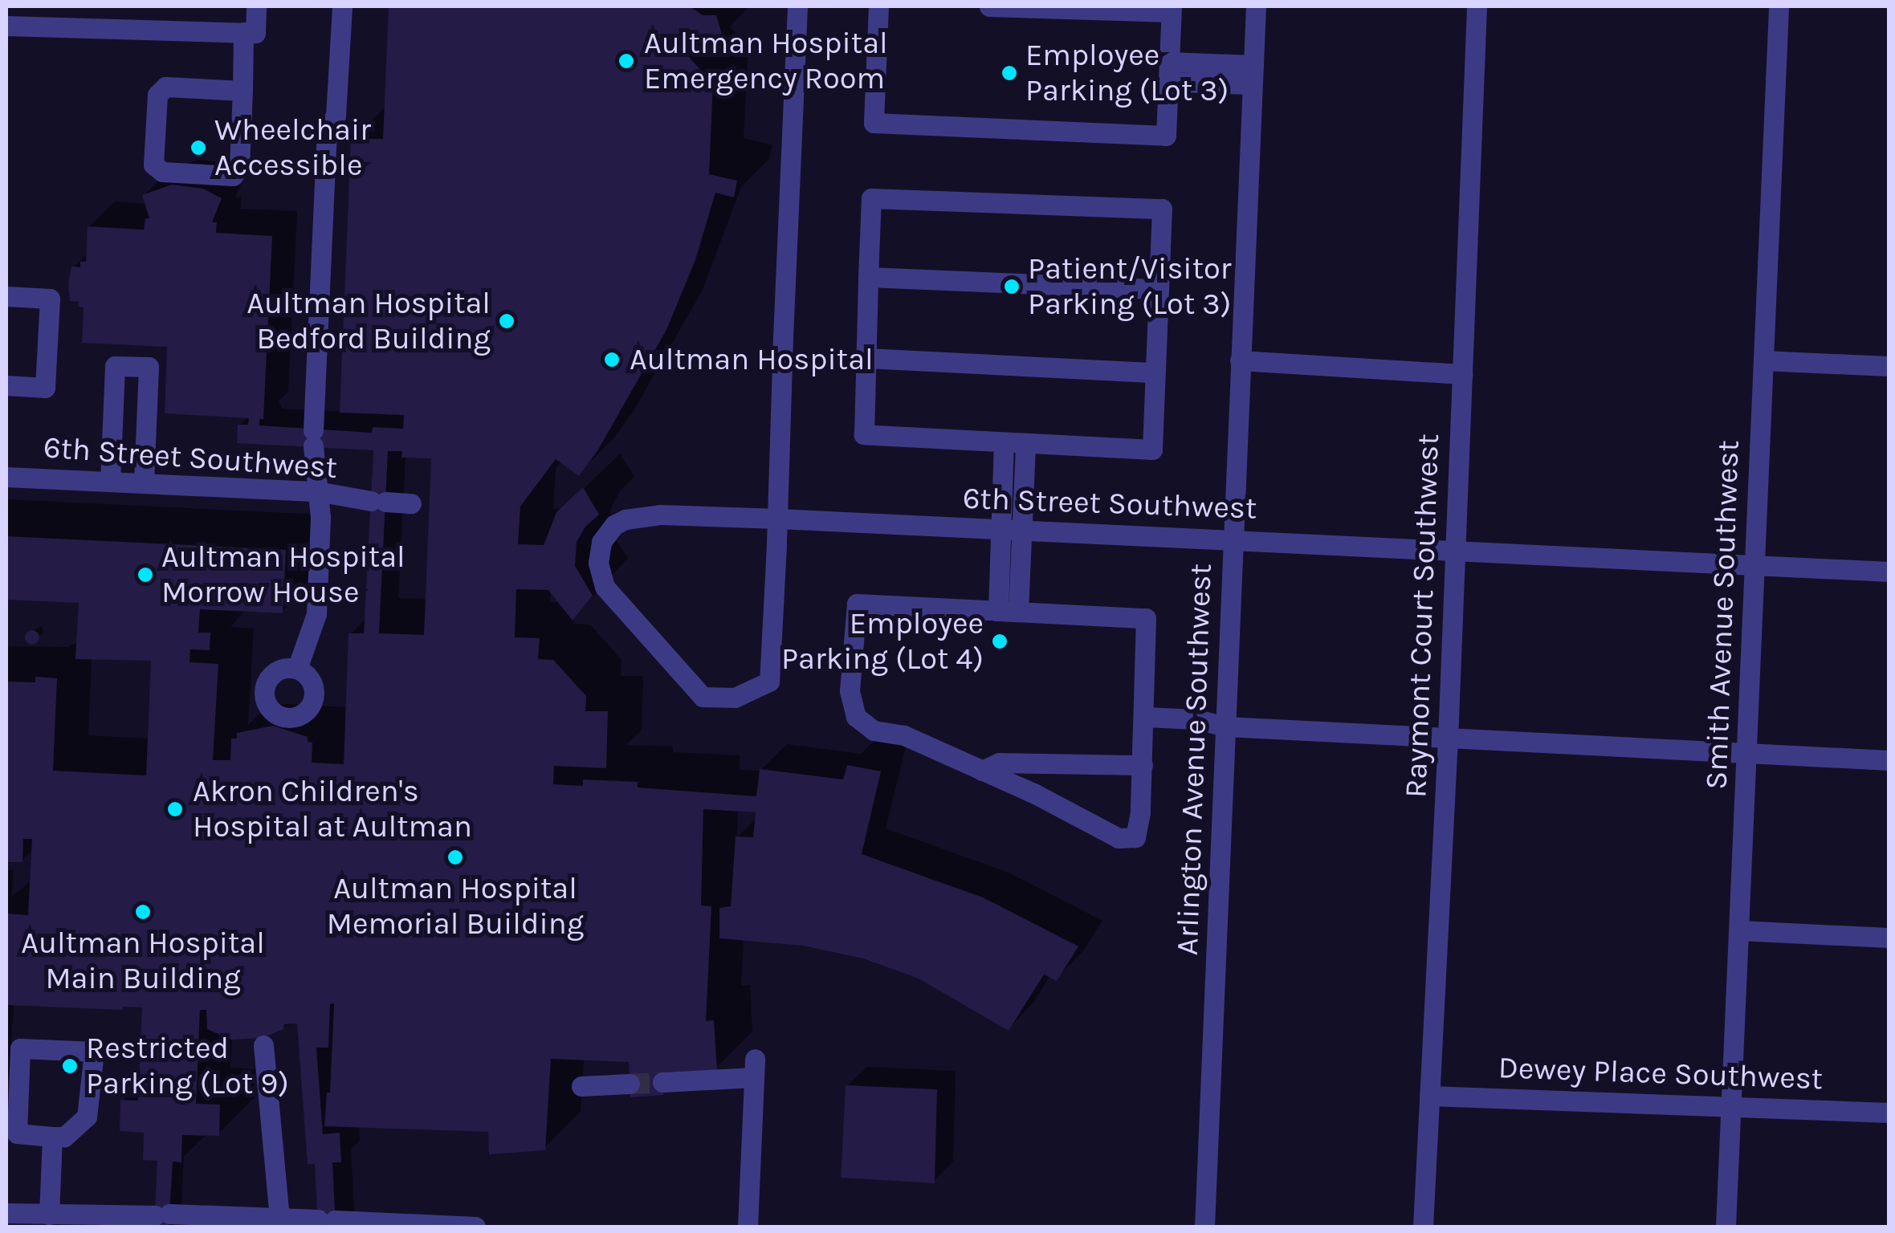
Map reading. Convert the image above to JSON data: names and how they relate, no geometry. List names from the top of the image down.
{
  "streets": {
    "street": [
      "6th Street Southwest",
      "Smith Avenue Southwest",
      "Raymont Court Southwest",
      "Arlington Avenue Southwest",
      "Dewey Place Southwest"
    ]
  },
  "crossings": [
    ["6th Street Southwest", "Smith Avenue Southwest"],
    ["6th Street Southwest", "Raymont Court Southwest"],
    ["6th Street Southwest", "Arlington Avenue Southwest"],
    ["Smith Avenue Southwest", "Dewey Place Southwest"],
    ["Raymont Court Southwest", "Dewey Place Southwest"]
  ],
  "places": [
    "Aultman Hospital Emergency Room",
    "Employee Parking (Lot 3)",
    "Wheelchair Accessible",
    "Patient/Visitor Parking (Lot 3)",
    "Aultman Hospital Bedford Building",
    "Aultman Hospital",
    "Aultman Hospital Morrow House",
    "Employee Parking (Lot 4)",
    "Akron Children's Hospital at Aultman",
    "Aultman Hospital Memorial Building",
    "Aultman Hospital Main Building",
    "Restricted Parking (Lot 9)"
  ]
}
